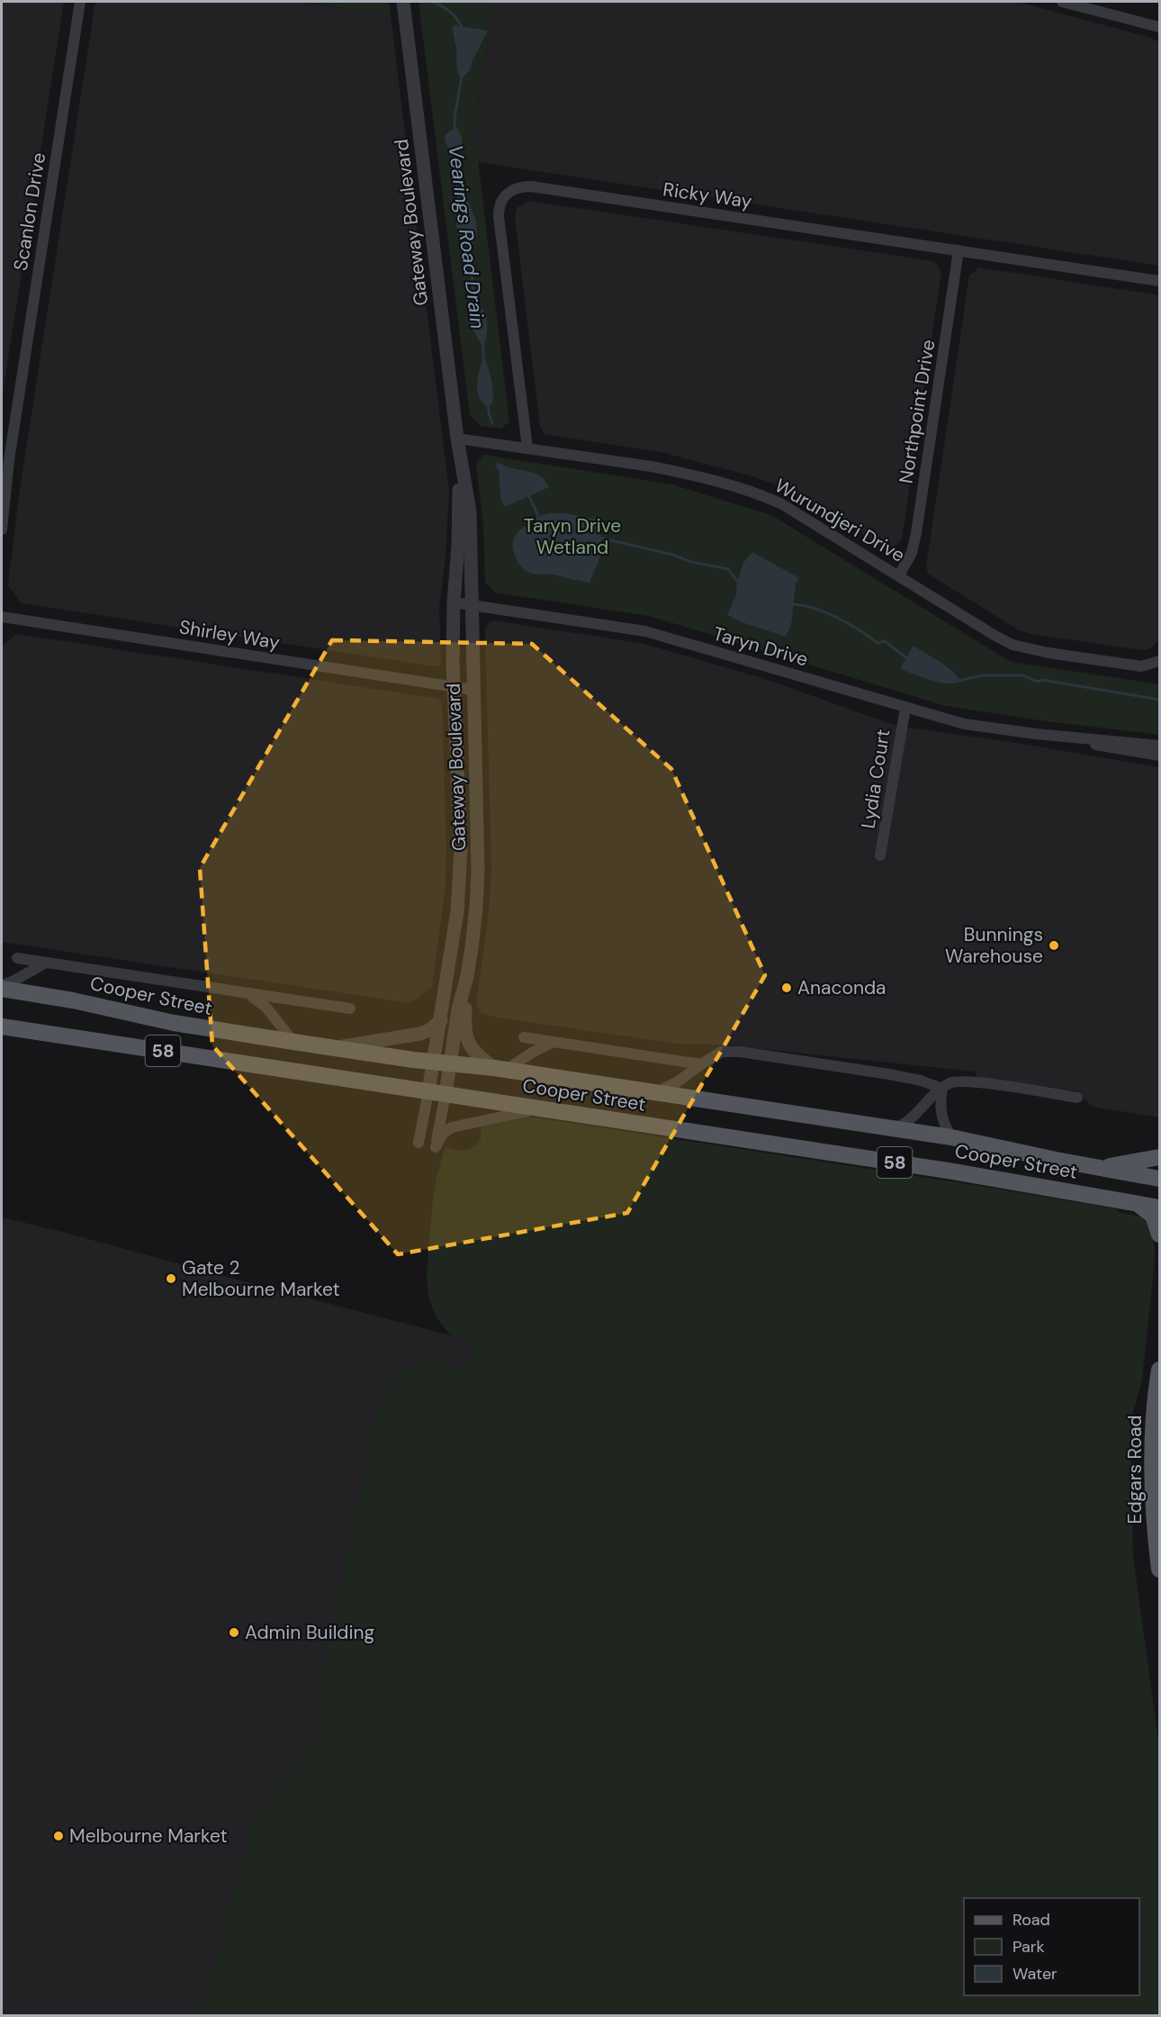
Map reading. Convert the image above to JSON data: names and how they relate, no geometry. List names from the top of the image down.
{
  "streets": {
    "main road": ["Cooper Street", "58", "Edgars Road"],
    "street": [
      "Ricky Way",
      "Scanlon Drive",
      "Gateway Boulevard",
      "Northpoint Drive",
      "Wurundjeri Drive",
      "Shirley Way",
      "Taryn Drive",
      "Lydia Court"
    ]
  },
  "crossings": [
    ["Ricky Way", "Northpoint Drive"],
    ["Ricky Way", "Wurundjeri Drive"],
    ["Gateway Boulevard", "Wurundjeri Drive"],
    ["Gateway Boulevard", "Shirley Way"],
    ["Gateway Boulevard", "Taryn Drive"],
    ["Gateway Boulevard", "Cooper Street"],
    ["Northpoint Drive", "Wurundjeri Drive"],
    ["Taryn Drive", "Lydia Court"]
  ],
  "water": ["Vearings Road Drain"],
  "parks": ["Taryn Drive Wetland"],
  "places": [
    "Bunnings Warehouse",
    "Anaconda",
    "Gate 2 Melbourne Market",
    "Admin Building",
    "Melbourne Market"
  ],
  "legend": ["Road", "Park", "Water"]
}
